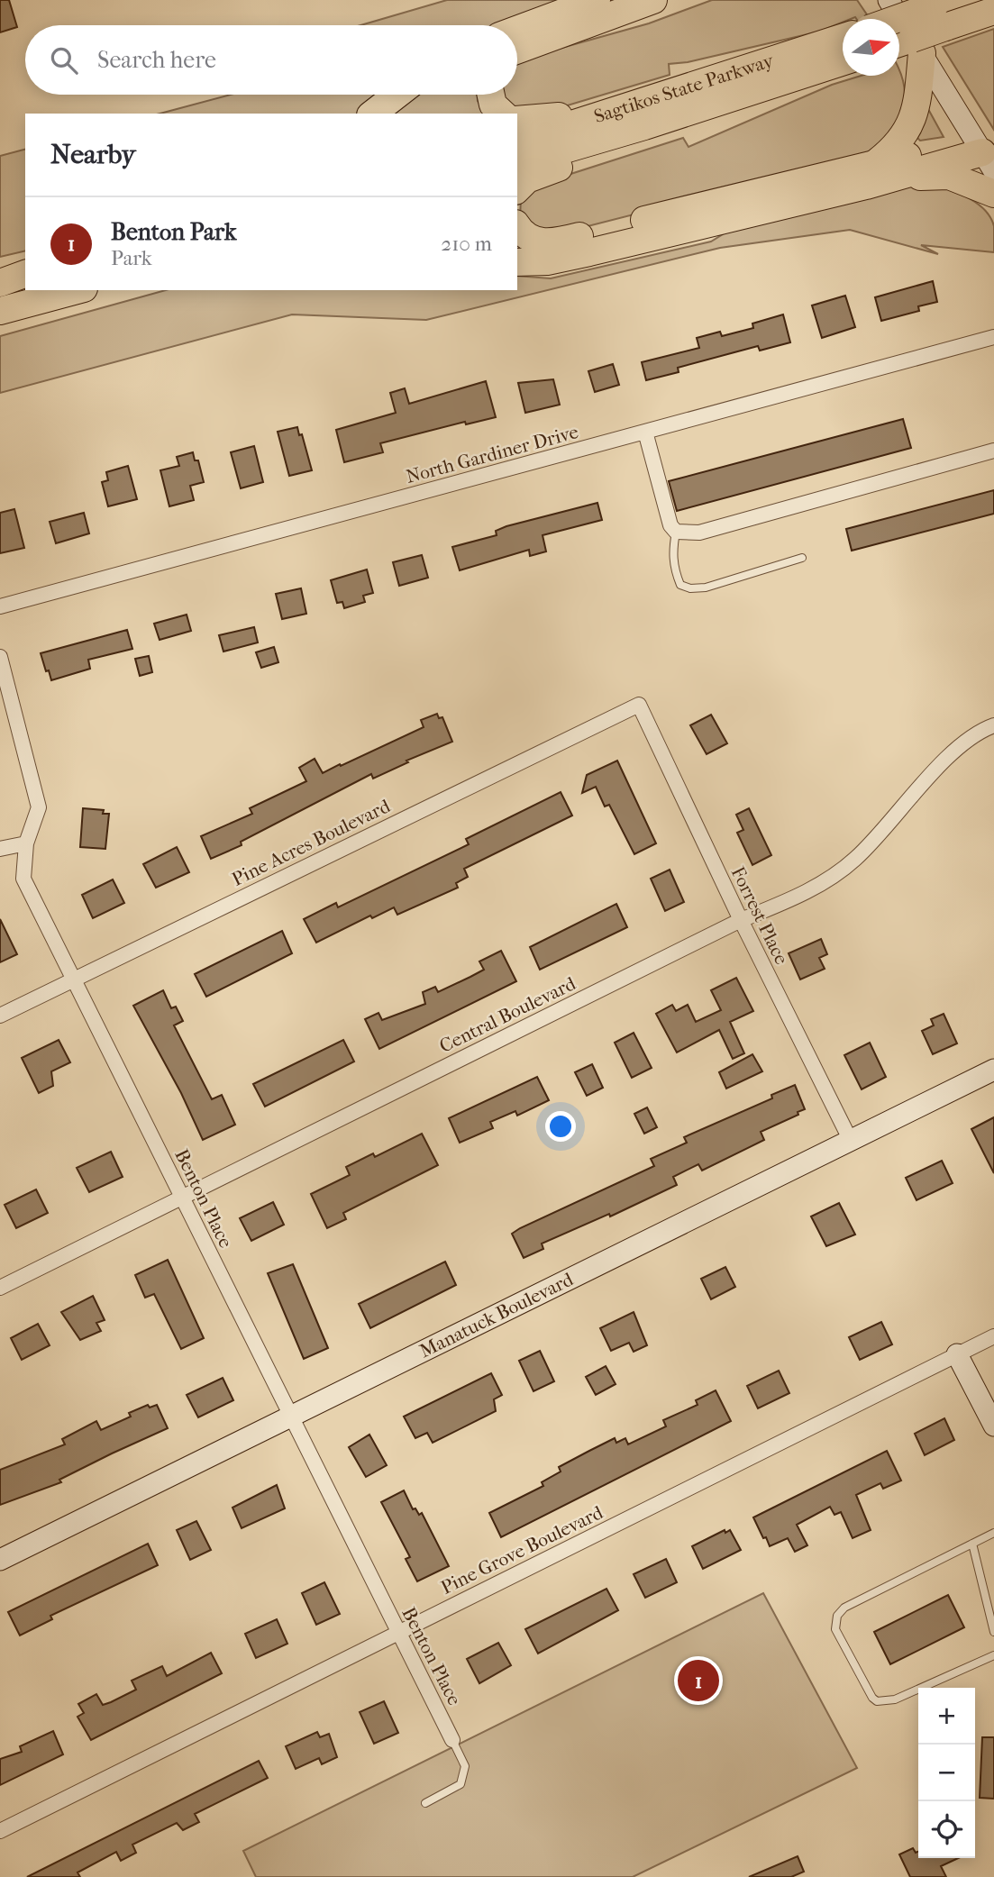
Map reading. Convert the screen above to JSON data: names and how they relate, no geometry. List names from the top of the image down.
{
  "streets": {
    "highway": ["Sagtikos State Parkway"],
    "street": [
      "North Gardiner Drive",
      "Pine Acres Boulevard",
      "Forrest Place",
      "Central Boulevard",
      "Benton Place",
      "Manatuck Boulevard",
      "Pine Grove Boulevard"
    ]
  },
  "crossings": [
    ["Pine Acres Boulevard", "Forrest Place"],
    ["Pine Acres Boulevard", "Benton Place"],
    ["Forrest Place", "Central Boulevard"],
    ["Forrest Place", "Manatuck Boulevard"],
    ["Central Boulevard", "Benton Place"],
    ["Benton Place", "Manatuck Boulevard"],
    ["Benton Place", "Pine Grove Boulevard"]
  ],
  "north": "right",
  "page": {
    "search": "Search here",
    "heading": "Nearby",
    "list": [
      {
        "mark": "1",
        "name": "Benton Park",
        "note": "Park",
        "value": "210 m"
      }
    ],
    "pins": "1",
    "map_buttons": ["+", "−"]
  }
}
